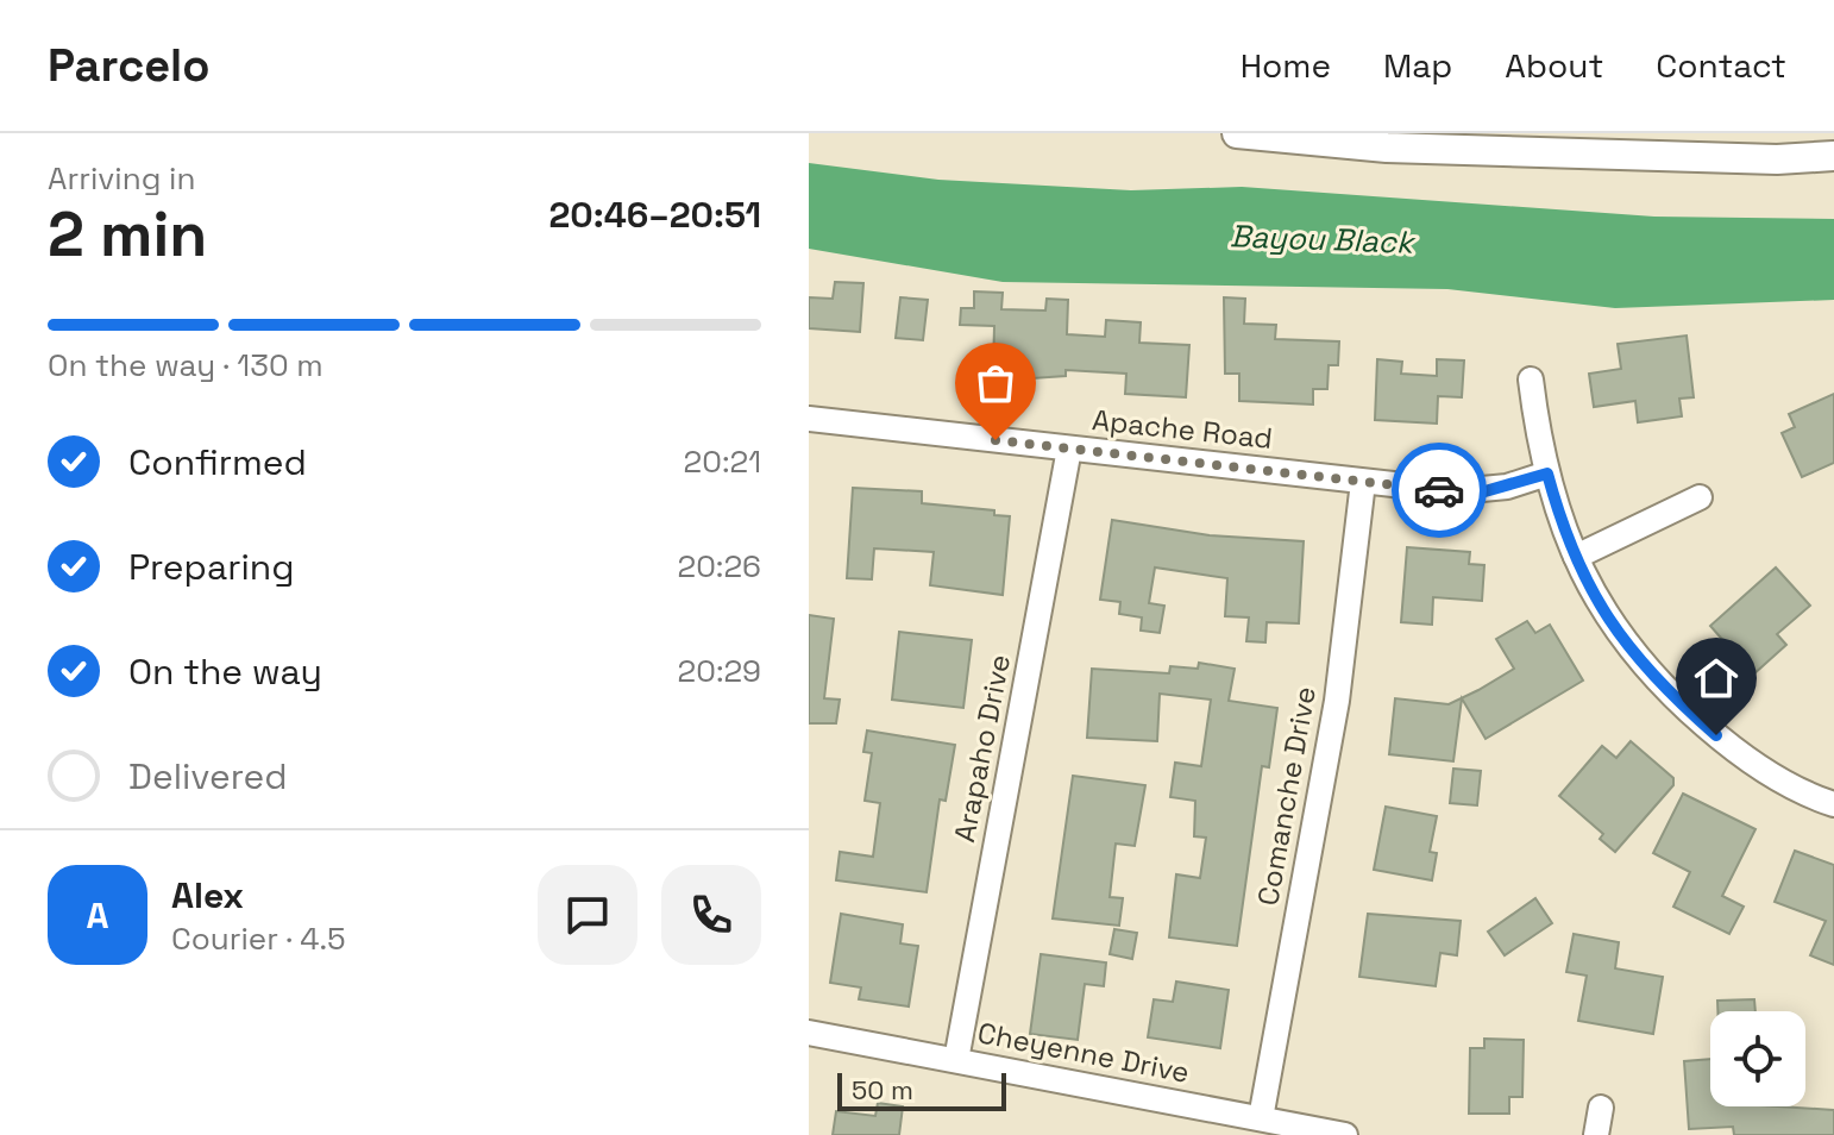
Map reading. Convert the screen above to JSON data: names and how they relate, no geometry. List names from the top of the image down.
{
  "streets": {
    "street": [
      "Apache Road",
      "Arapaho Drive",
      "Comanche Drive",
      "Cheyenne Drive"
    ]
  },
  "crossings": [
    ["Apache Road", "Arapaho Drive"],
    ["Apache Road", "Comanche Drive"],
    ["Arapaho Drive", "Cheyenne Drive"],
    ["Comanche Drive", "Cheyenne Drive"]
  ],
  "water": ["Bayou Black"],
  "scale_bar": "50 m",
  "page": {
    "header": "Parcelo",
    "nav": [
      "Home",
      "Map",
      "About",
      "Contact"
    ],
    "heading": ["2 min", "Arriving in", "20:46–20:51"],
    "panel": ["Alex", "Courier · 4.5"],
    "bar": "On the way · 130 m",
    "list": [
      ["Confirmed", "20:21"],
      ["Preparing", "20:26"],
      ["On the way", "20:29"],
      "Delivered"
    ],
    "round": "A",
    "scale": "50 m"
  }
}
